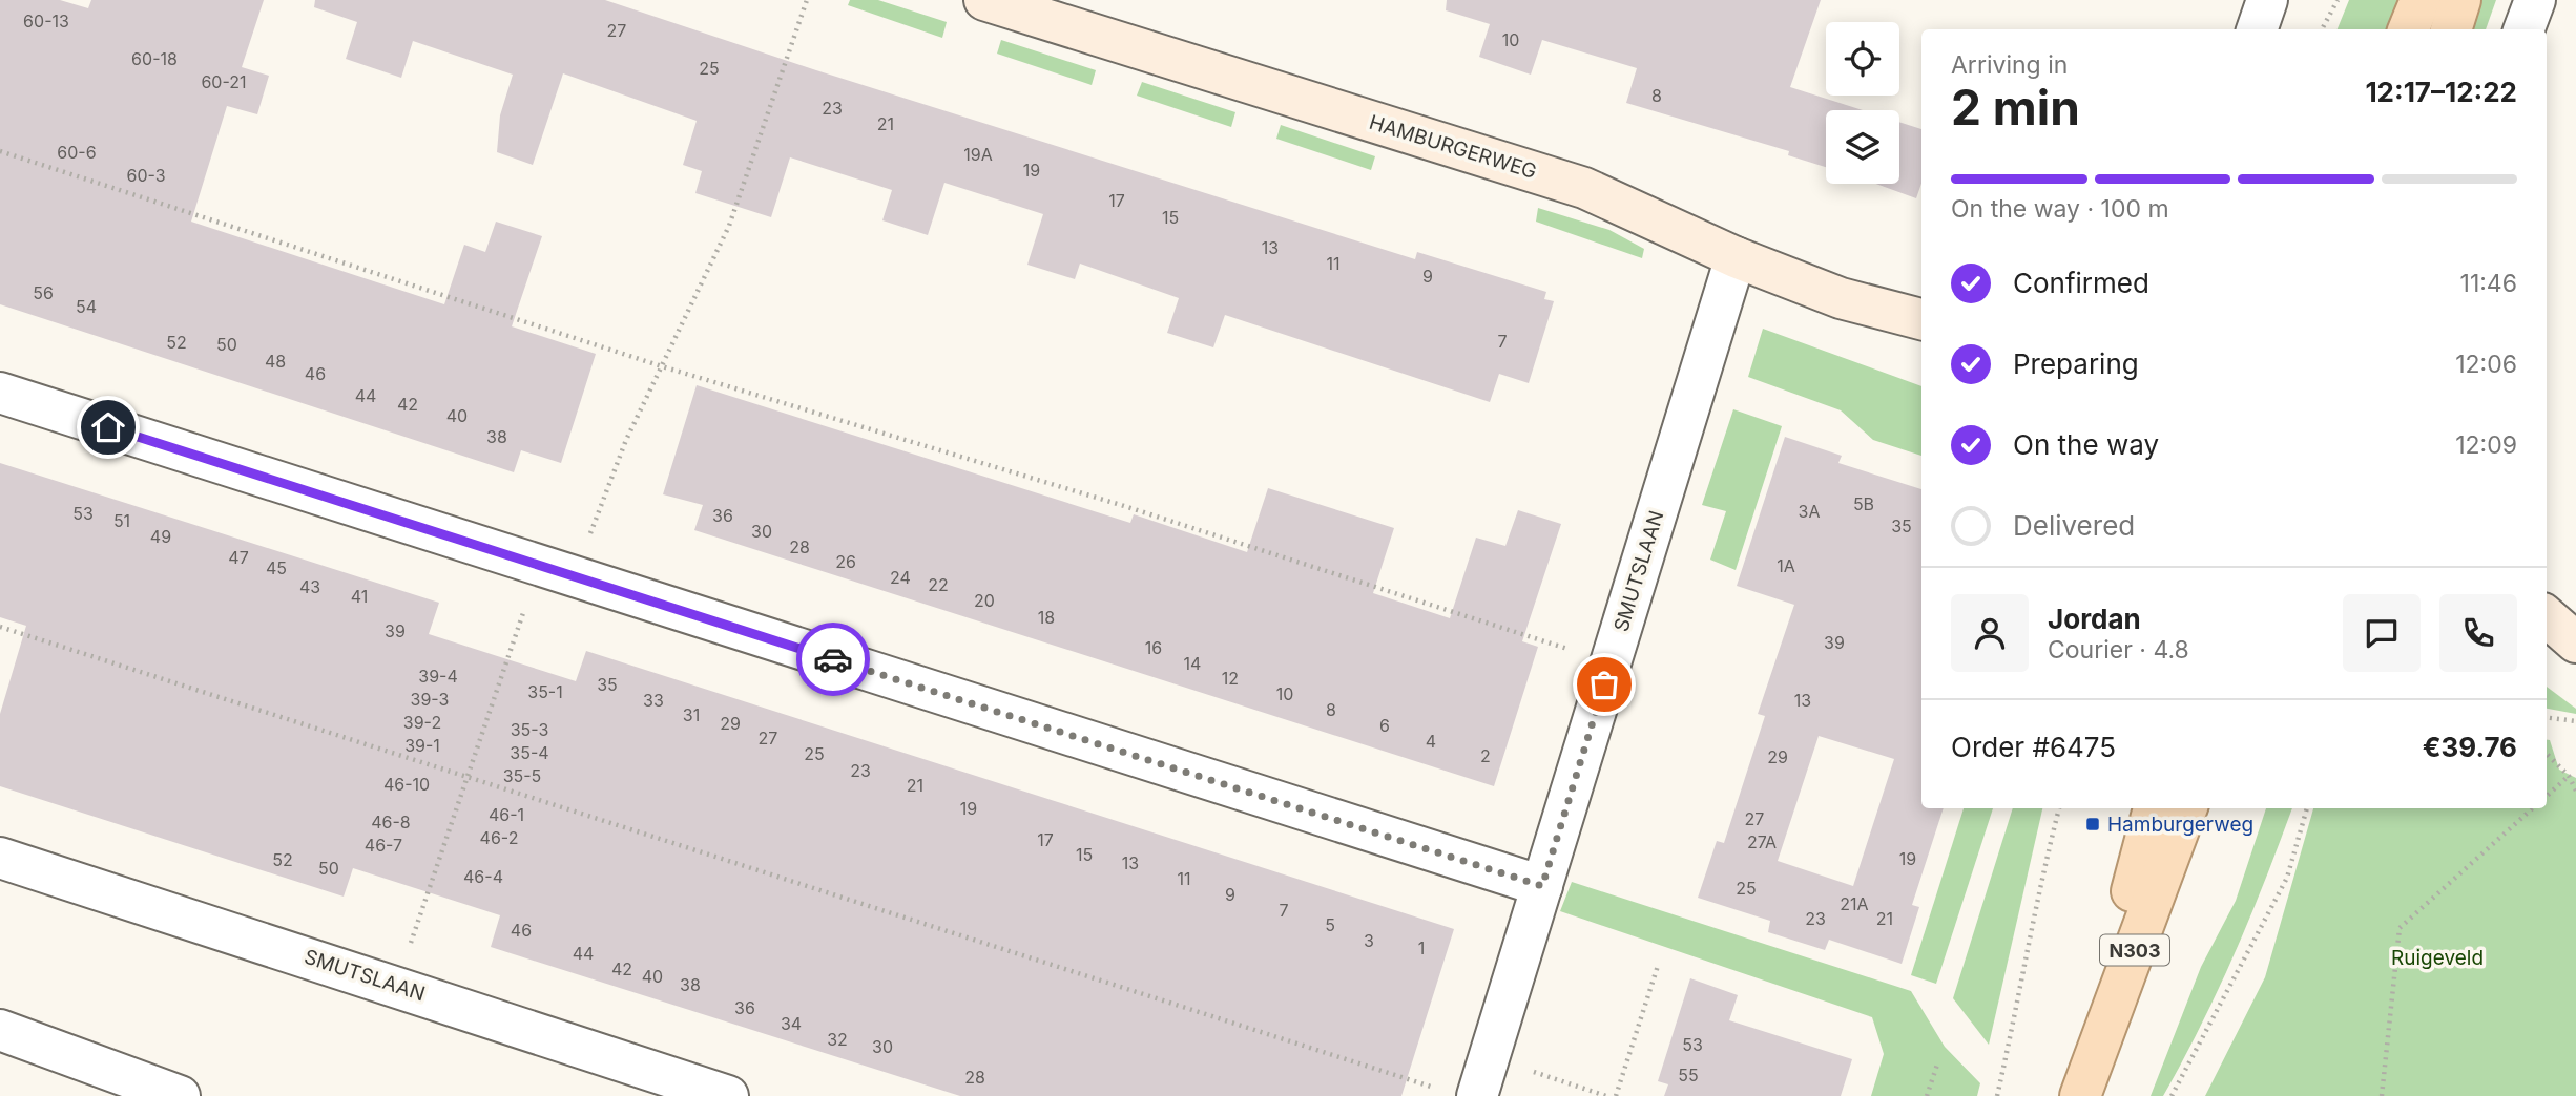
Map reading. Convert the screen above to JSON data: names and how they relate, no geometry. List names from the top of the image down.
{
  "streets": {
    "main road": ["N303"],
    "street": ["HAMBURGERWEG", "SMUTSLAAN"]
  },
  "crossings": [
    ["HAMBURGERWEG", "SMUTSLAAN"]
  ],
  "parks": ["Ruigeveld"],
  "places": {
    "transit": ["Hamburgerweg"]
  },
  "house_numbers": [
    "60-13",
    "27",
    "10",
    "60-18",
    "25",
    "60-21",
    "8",
    "23",
    "21",
    "60-6",
    "19A",
    "19",
    "60-3",
    "17",
    "15",
    "13",
    "11",
    "9",
    "56",
    "54",
    "7",
    "52",
    "50",
    "48",
    "46",
    "44",
    "42",
    "40",
    "38",
    "5B",
    "3A",
    "53",
    "36",
    "51",
    "35",
    "30",
    "49",
    "28",
    "47",
    "26",
    "1A",
    "45",
    "24",
    "22",
    "43",
    "41",
    "20",
    "18",
    "39",
    "39",
    "16",
    "14",
    "39-4",
    "12",
    "35",
    "35-1",
    "10",
    "39-3",
    "33",
    "13",
    "8",
    "31",
    "39-2",
    "29",
    "6",
    "35-3",
    "27",
    "4",
    "39-1",
    "35-4",
    "25",
    "2",
    "29",
    "23",
    "35-5",
    "46-10",
    "21",
    "19",
    "46-1",
    "27",
    "46-8",
    "46-2",
    "17",
    "27A",
    "46-7",
    "15",
    "19",
    "52",
    "13",
    "50",
    "46-4",
    "11",
    "25",
    "9",
    "21A",
    "7",
    "23",
    "21",
    "5",
    "46",
    "3",
    "1",
    "44",
    "42",
    "40",
    "38",
    "36",
    "34",
    "32",
    "53",
    "30",
    "55",
    "28"
  ],
  "page": {
    "heading": ["2 min", "Arriving in", "12:17–12:22"],
    "panel": [
      "Jordan",
      "Courier · 4.8",
      "Order #6475",
      "€39.76"
    ],
    "bar": "On the way · 100 m",
    "list": [
      ["Confirmed", "11:46"],
      ["Preparing", "12:06"],
      ["On the way", "12:09"],
      "Delivered"
    ]
  }
}
